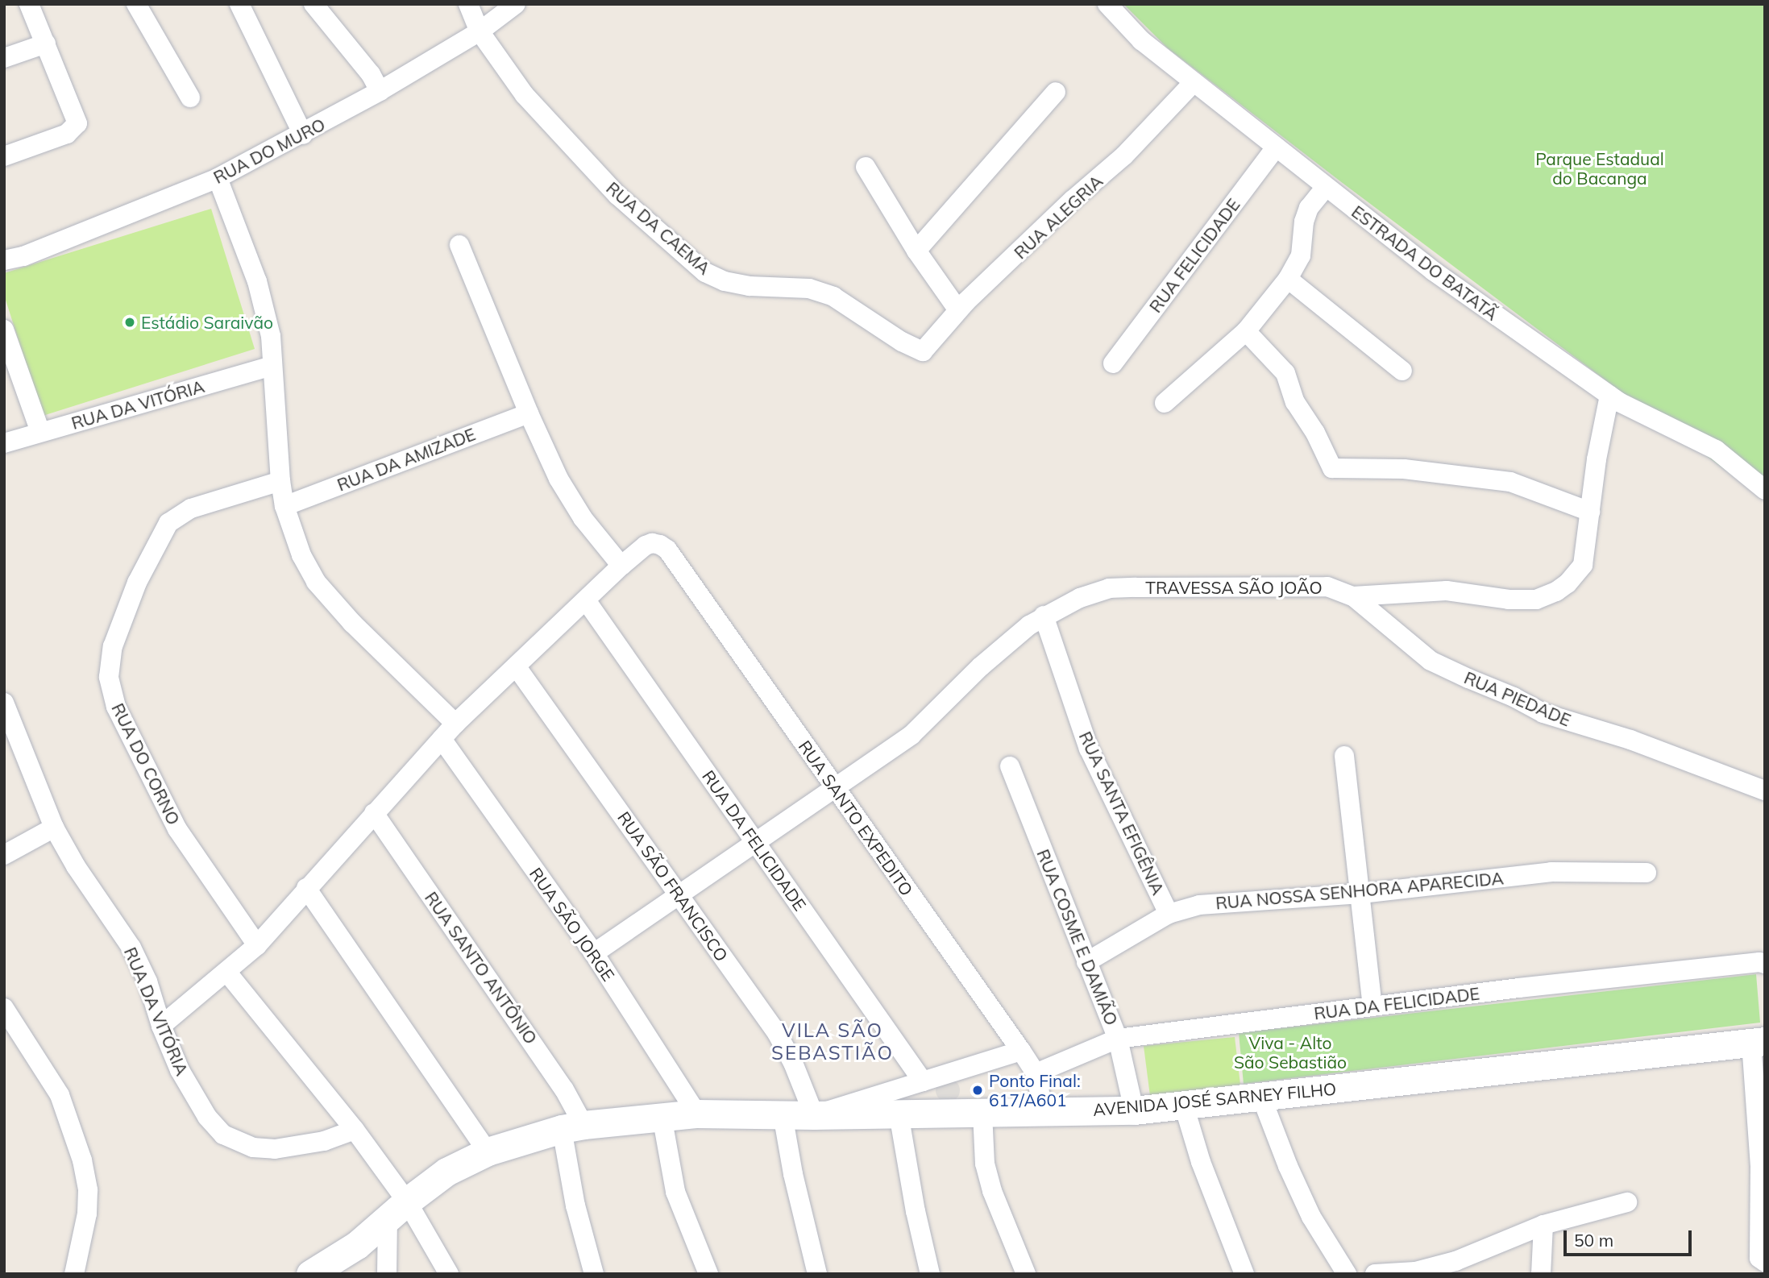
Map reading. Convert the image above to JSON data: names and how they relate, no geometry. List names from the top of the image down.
{
  "streets": {
    "main road": ["AVENIDA JOSÉ SARNEY FILHO"],
    "street": [
      "RUA DO MURO",
      "RUA ALEGRIA",
      "RUA DA CAEMA",
      "RUA FELICIDADE",
      "ESTRADA DO BATATÃ",
      "RUA DA VITÓRIA",
      "RUA DA AMIZADE",
      "TRAVESSA SÃO JOÃO",
      "RUA PIEDADE",
      "RUA DO CORNO",
      "RUA SANTA EFIGÊNIA",
      "RUA SANTO EXPEDITO",
      "RUA DA FELICIDADE",
      "RUA SÃO FRANCISCO",
      "RUA NOSSA SENHORA APARECIDA",
      "RUA SÃO JORGE",
      "RUA COSME E DAMIÃO",
      "RUA SANTO ANTÔNIO"
    ]
  },
  "crossings": [
    ["RUA DO MURO", "RUA DA CAEMA"],
    ["RUA ALEGRIA", "RUA DA CAEMA"],
    ["RUA ALEGRIA", "ESTRADA DO BATATÃ"],
    ["RUA FELICIDADE", "ESTRADA DO BATATÃ"],
    ["ESTRADA DO BATATÃ", "TRAVESSA SÃO JOÃO"],
    ["TRAVESSA SÃO JOÃO", "RUA PIEDADE"],
    ["TRAVESSA SÃO JOÃO", "RUA SANTA EFIGÊNIA"],
    ["TRAVESSA SÃO JOÃO", "RUA SANTO EXPEDITO"],
    ["RUA SANTA EFIGÊNIA", "RUA NOSSA SENHORA APARECIDA"],
    ["RUA SANTO EXPEDITO", "RUA DA FELICIDADE"],
    ["RUA SANTO EXPEDITO", "AVENIDA JOSÉ SARNEY FILHO"],
    ["RUA DA FELICIDADE", "RUA COSME E DAMIÃO"],
    ["RUA SÃO FRANCISCO", "AVENIDA JOSÉ SARNEY FILHO"],
    ["RUA NOSSA SENHORA APARECIDA", "RUA COSME E DAMIÃO"],
    ["RUA SÃO JORGE", "AVENIDA JOSÉ SARNEY FILHO"],
    ["RUA COSME E DAMIÃO", "AVENIDA JOSÉ SARNEY FILHO"],
    ["RUA SANTO ANTÔNIO", "AVENIDA JOSÉ SARNEY FILHO"]
  ],
  "districts": ["VILA SÃO SEBASTIÃO"],
  "parks": ["Parque Estadual do Bacanga", "Viva - Alto São Sebastião"],
  "places": ["Estádio Saraivão", "Ponto Final: 617/A601"],
  "scale_bar": "50 m"
}
